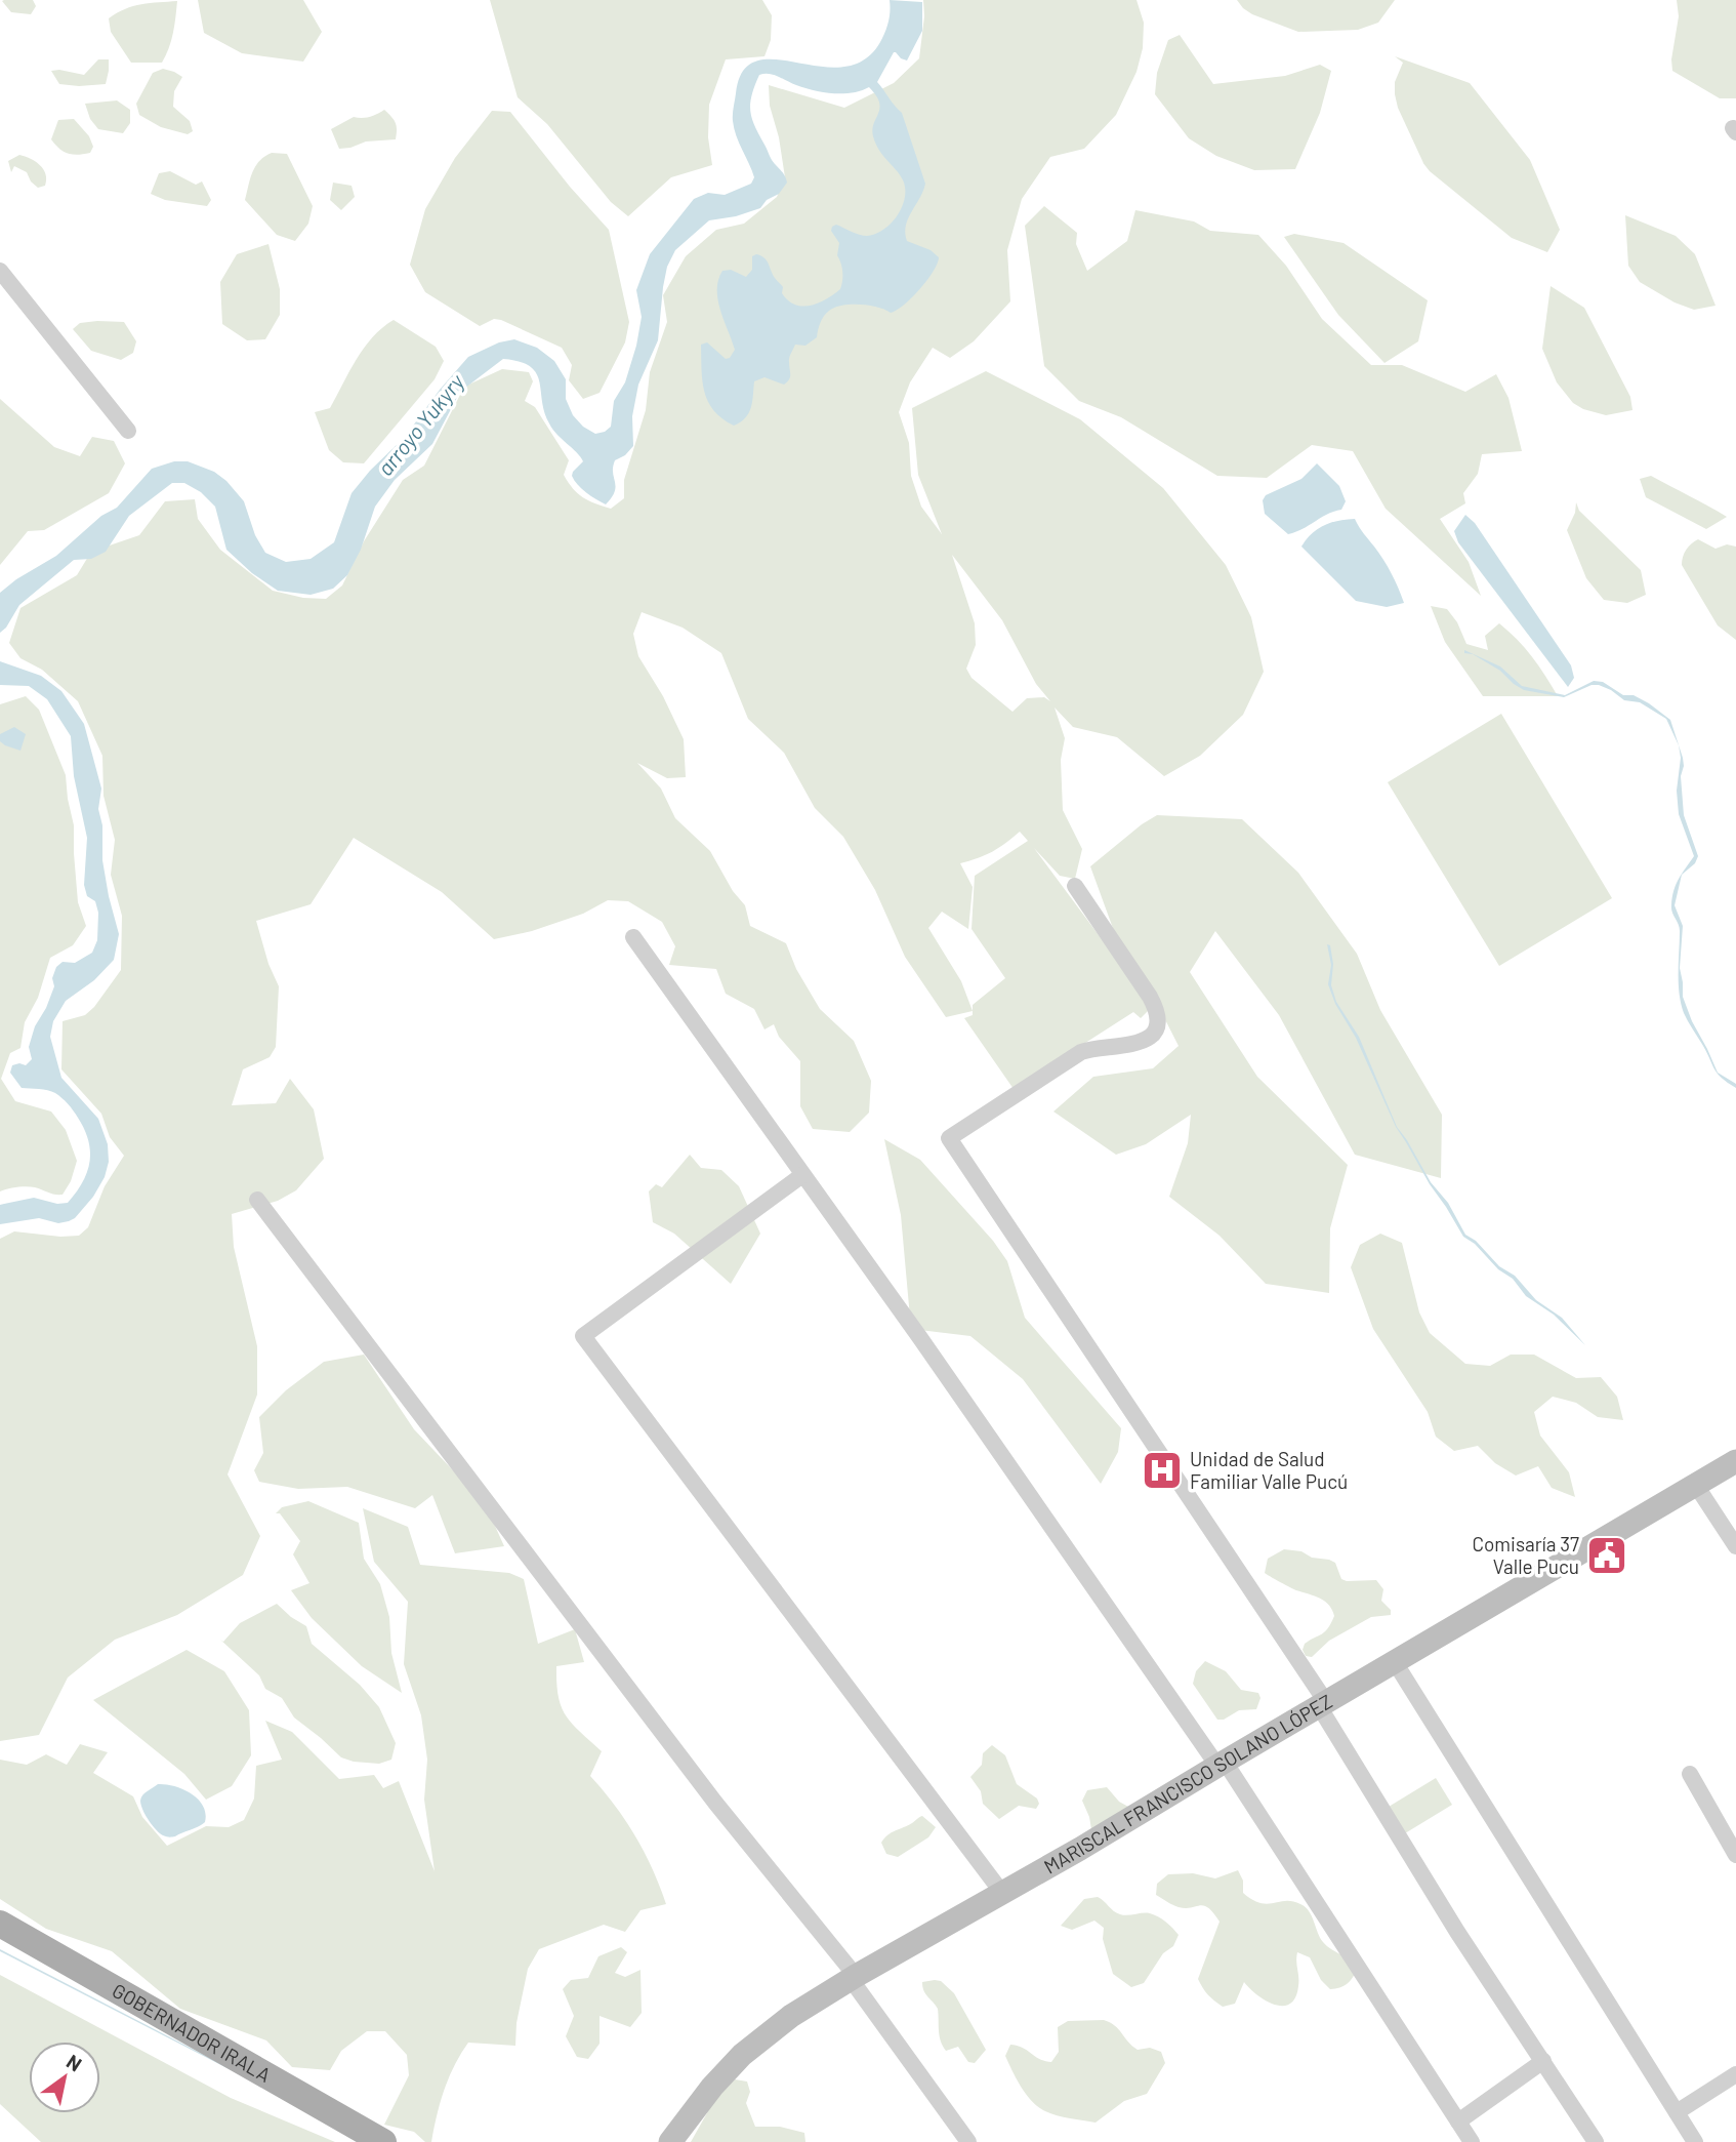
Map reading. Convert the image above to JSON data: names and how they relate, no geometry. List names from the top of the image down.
{
  "streets": {
    "main road": ["MARISCAL FRANCISCO SOLANO LÓPEZ", "GOBERNADOR IRALA"]
  },
  "water": ["arroyo Yukyry"],
  "places": {
    "hospital": ["Unidad de Salud Familiar Valle Pucú"],
    "public building": ["Comisaría 37 Valle Pucu"]
  },
  "north": "top right"
}
